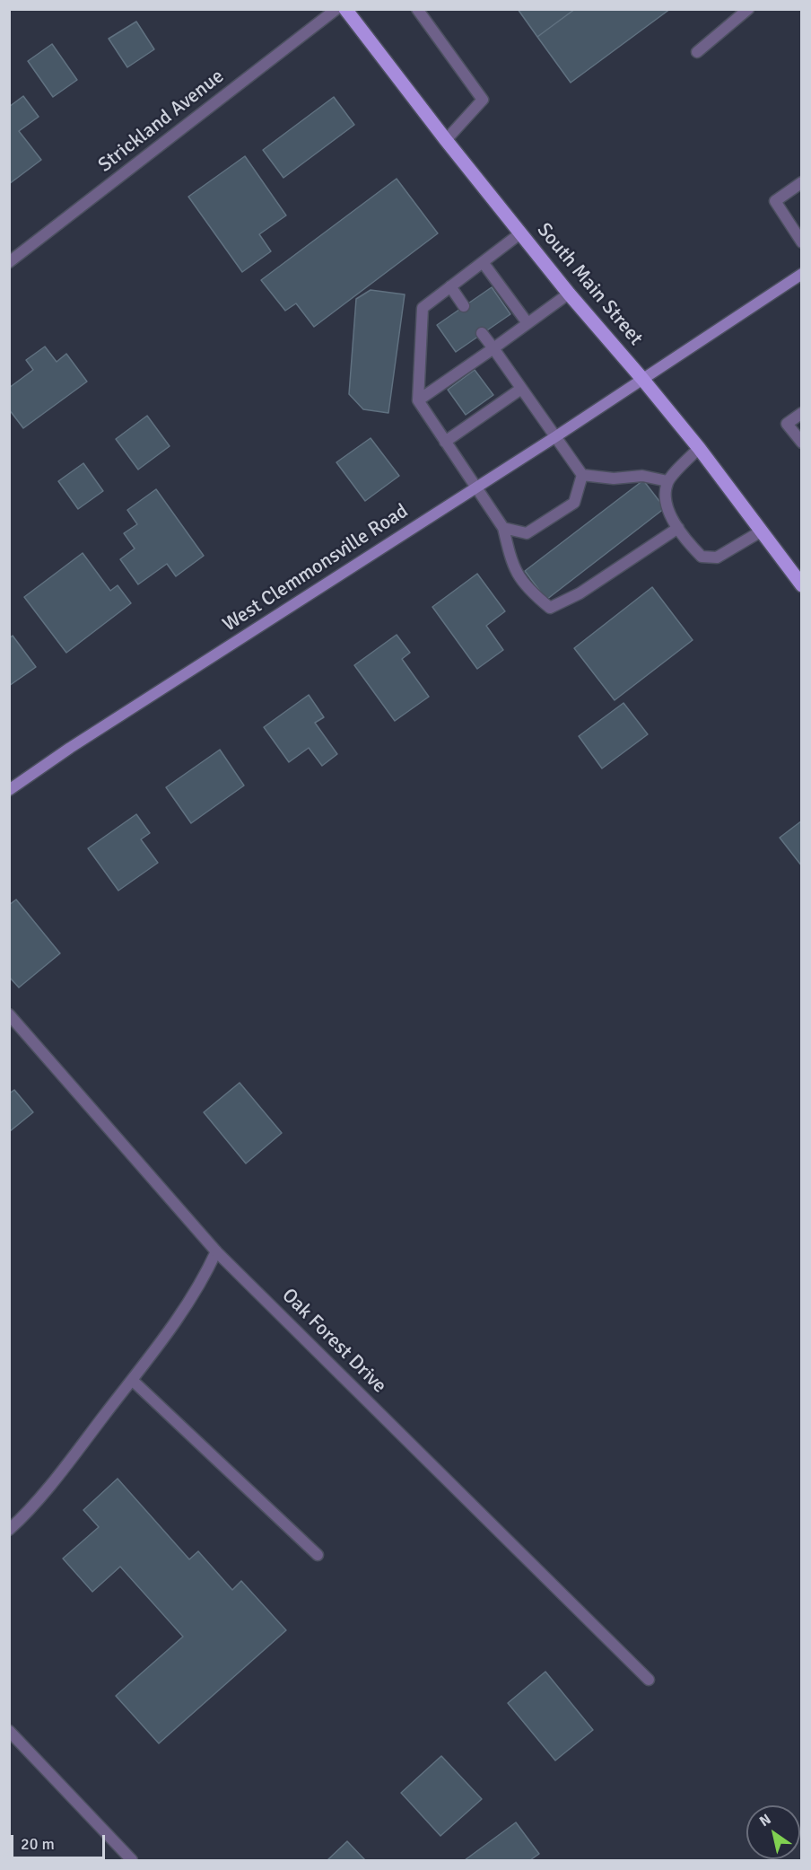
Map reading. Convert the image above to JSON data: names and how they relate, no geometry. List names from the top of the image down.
{
  "streets": {
    "main road": ["South Main Street", "West Clemmonsville Road"],
    "street": ["Strickland Avenue", "Oak Forest Drive"]
  },
  "crossings": [
    ["South Main Street", "West Clemmonsville Road"]
  ],
  "scale_bar": "20 m",
  "north": "top left"
}
